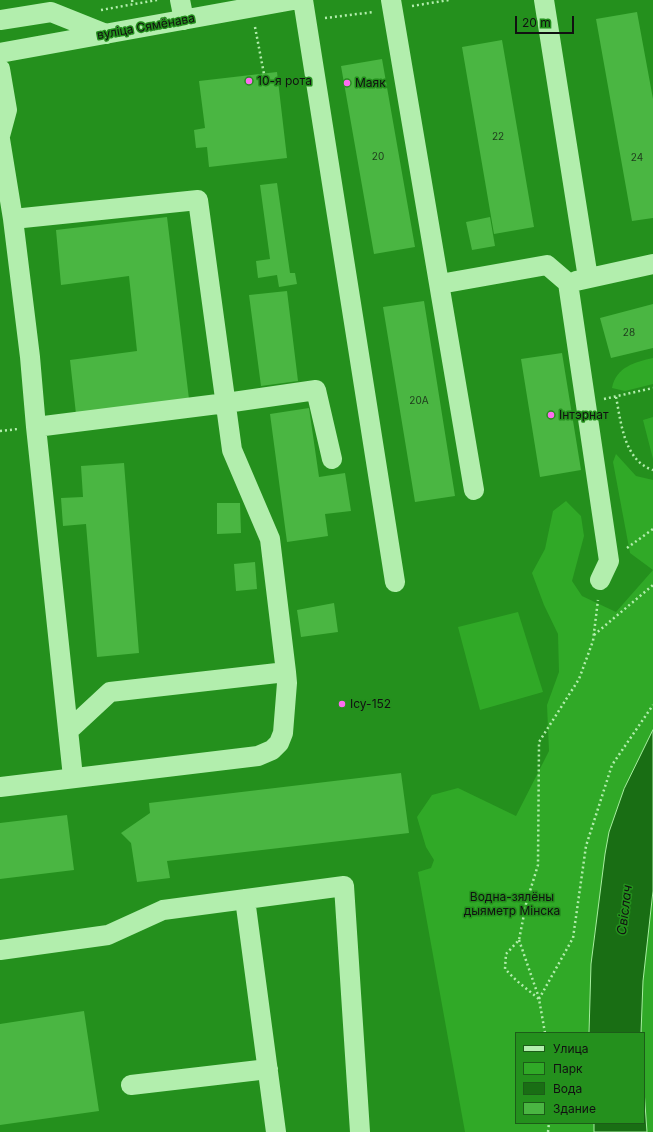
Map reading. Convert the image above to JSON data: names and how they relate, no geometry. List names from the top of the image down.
{
  "streets": {
    "street": ["вуліца Сямёнава"]
  },
  "water": ["Свіслач"],
  "parks": ["Водна-зялёны дыяметр Мінска"],
  "places": [
    "10-я рота",
    "Маяк",
    "Інтэрнат",
    "Ісу-152"
  ],
  "house_numbers": [
    "22",
    "20",
    "24",
    "28",
    "20А"
  ],
  "legend": [
    "Улица",
    "Парк",
    "Вода",
    "Здание"
  ],
  "scale_bar": "20 m"
}
